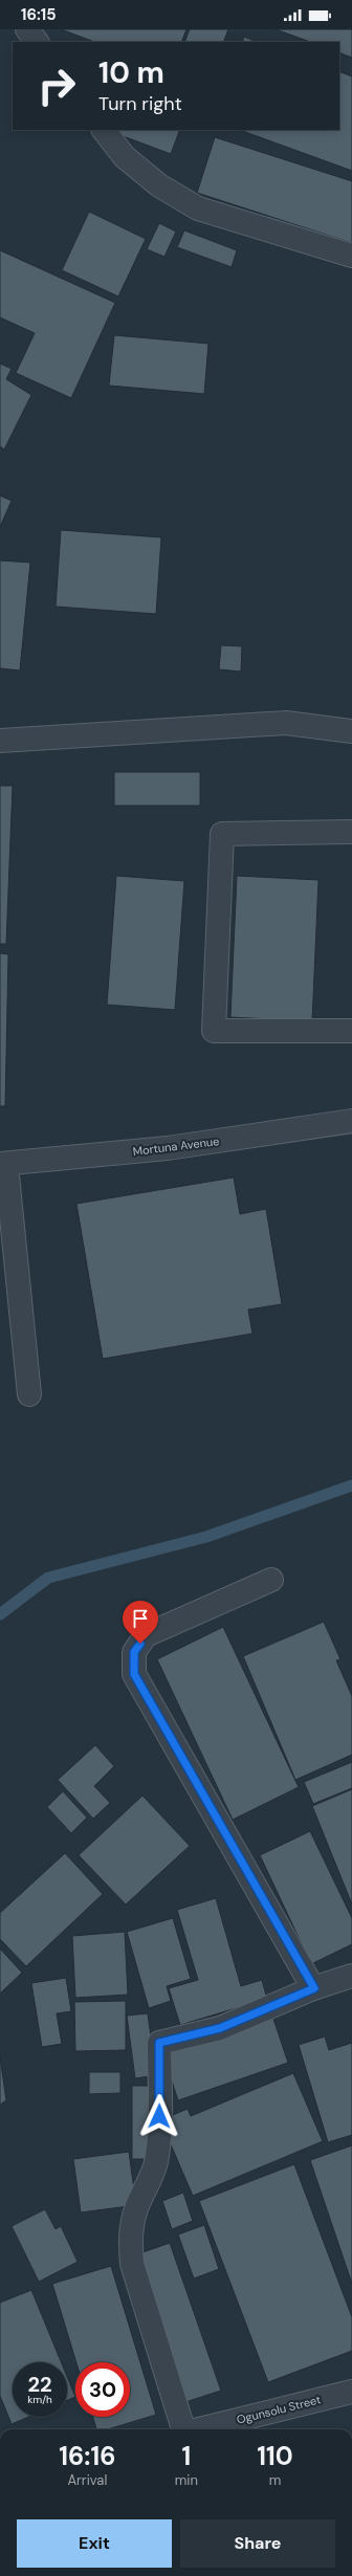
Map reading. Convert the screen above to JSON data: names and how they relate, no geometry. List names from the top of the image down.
{
  "streets": {
    "street": ["Mortuna Avenue", "Ogunsolu Street"]
  },
  "page": {
    "status": "16:15",
    "turn": ["10 m", "Turn right"],
    "speed": "22 km/h",
    "limit": "30",
    "eta": [
      "16:16",
      "Arrival",
      "1",
      "min",
      "110",
      "m"
    ],
    "buttons": ["Exit", "Share"]
  }
}
